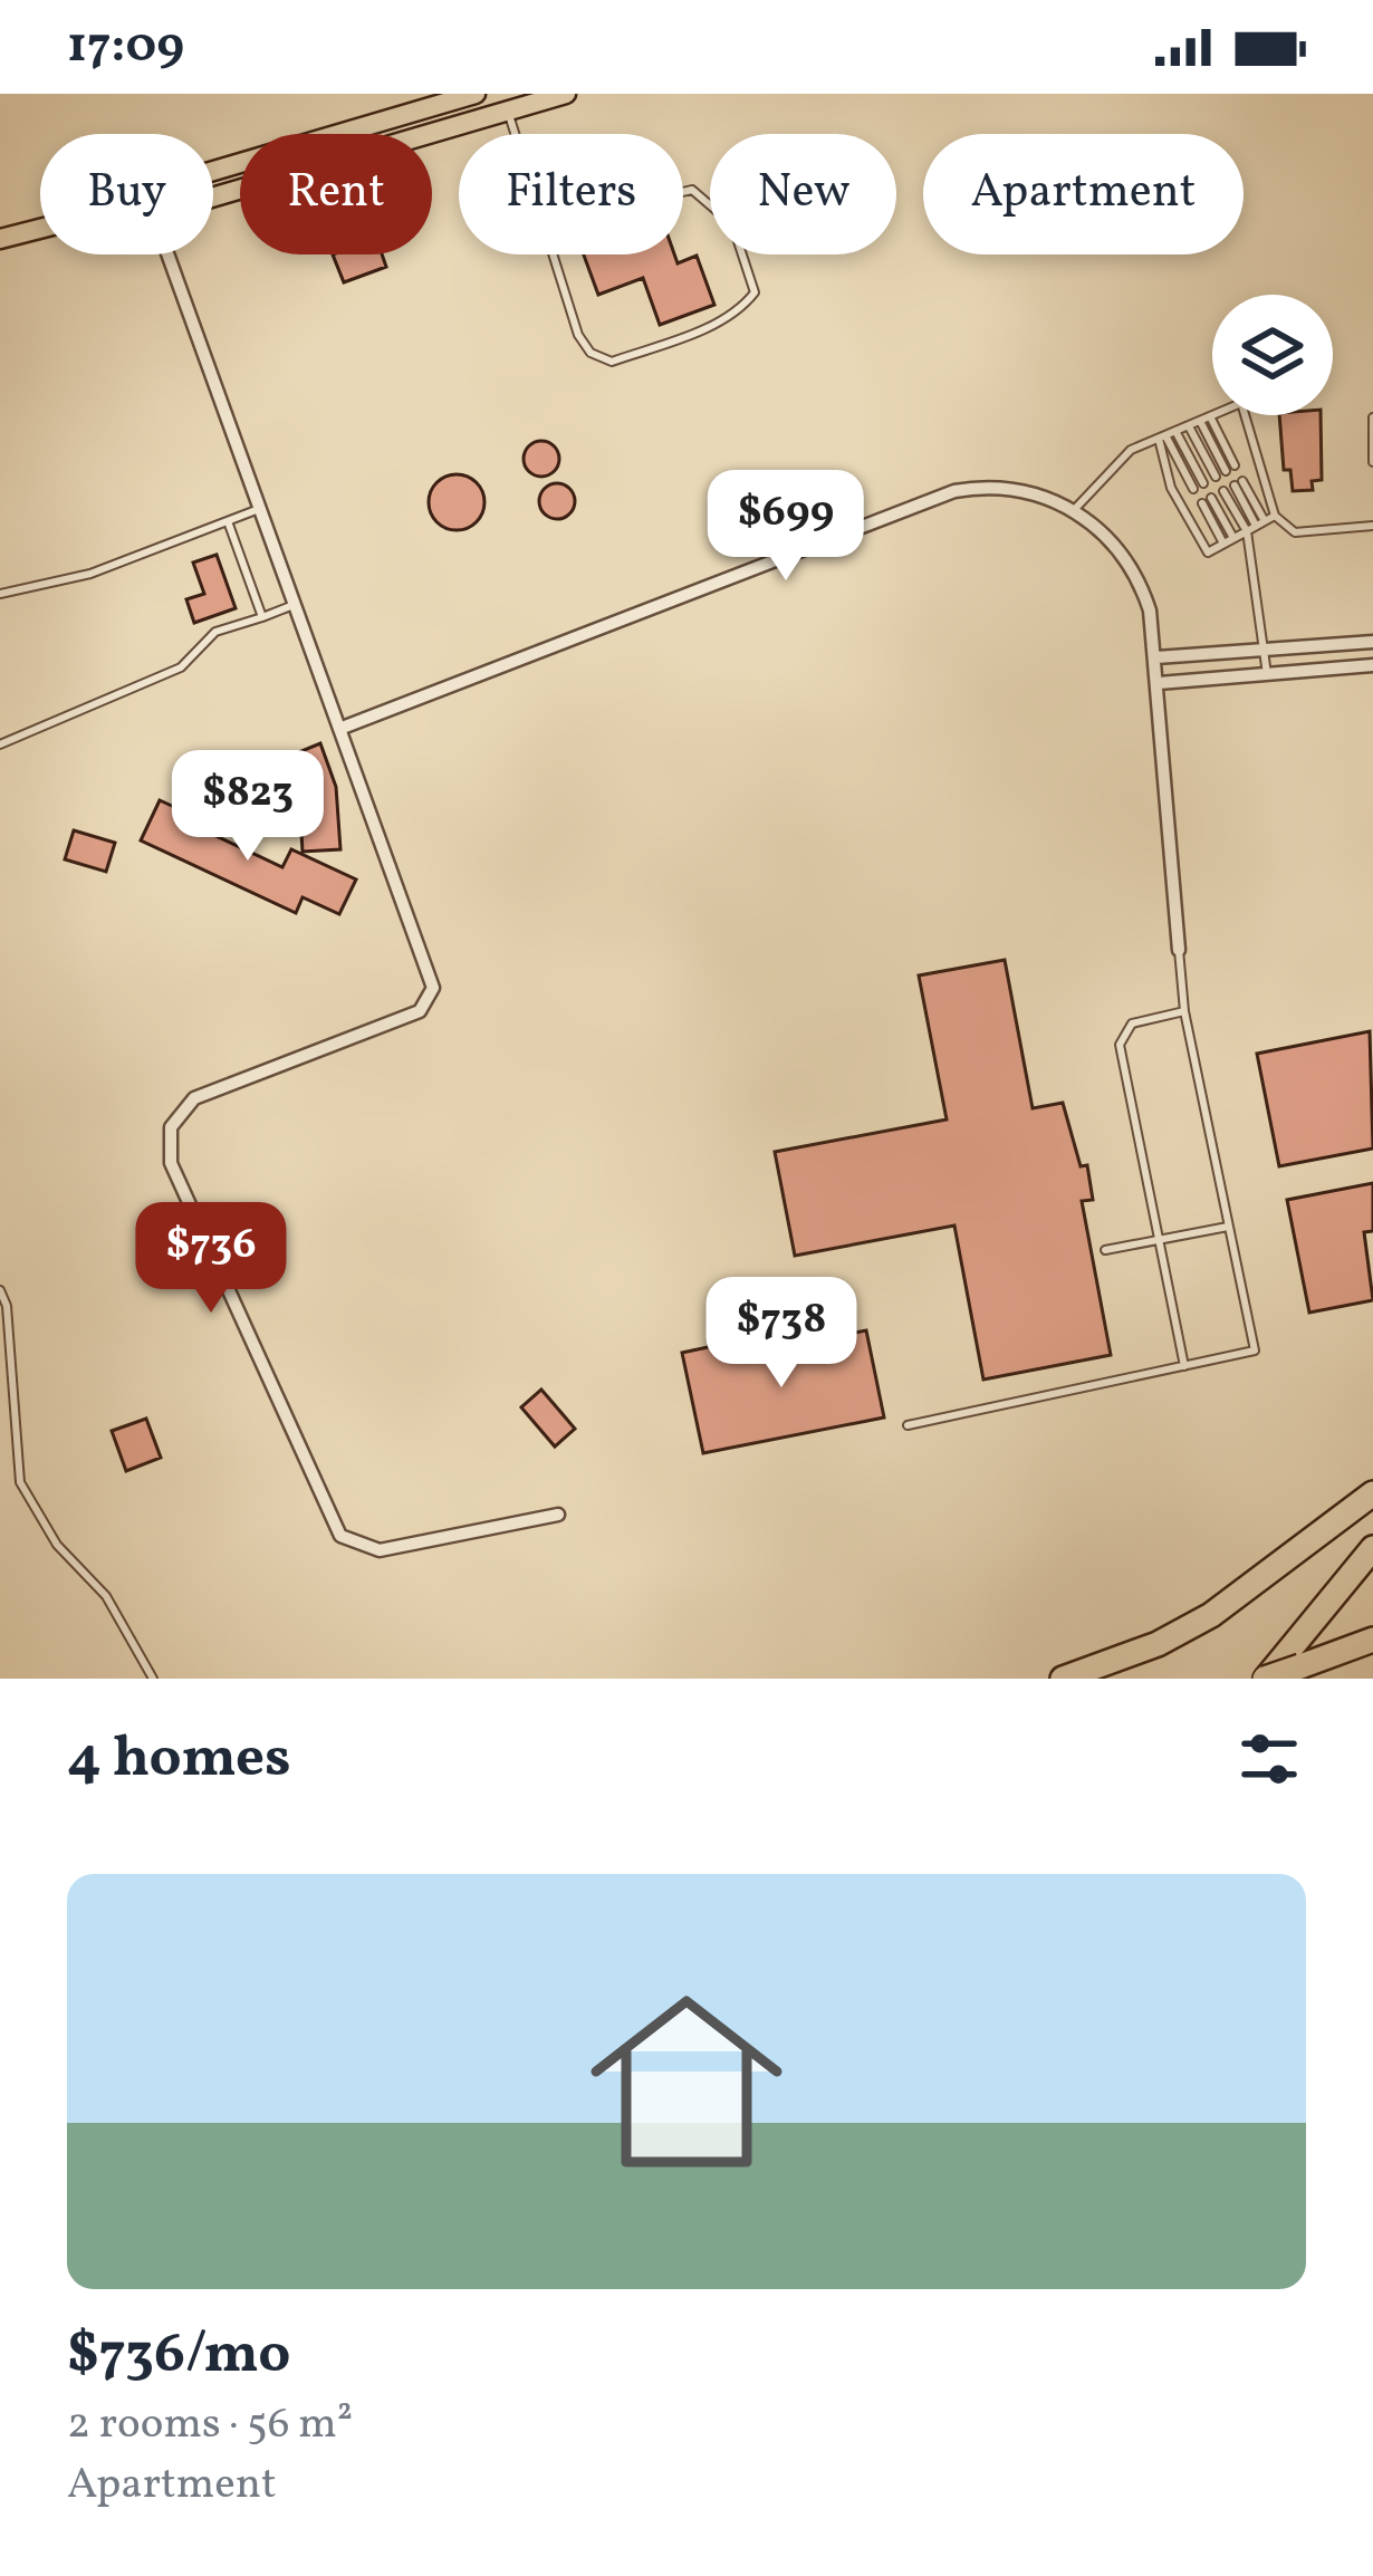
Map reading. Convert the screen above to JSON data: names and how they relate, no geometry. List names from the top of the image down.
{
  "page": {
    "status": "17:09",
    "chip": [
      "Buy",
      "Rent",
      "Filters",
      "New",
      "Apartment"
    ],
    "price": [
      "$699",
      "$823",
      "$736",
      "$738"
    ],
    "heading": "4 homes",
    "list": [
      {
        "name": "$736/mo",
        "note": "2 rooms · 56 m² · Apartment"
      }
    ]
  }
}
